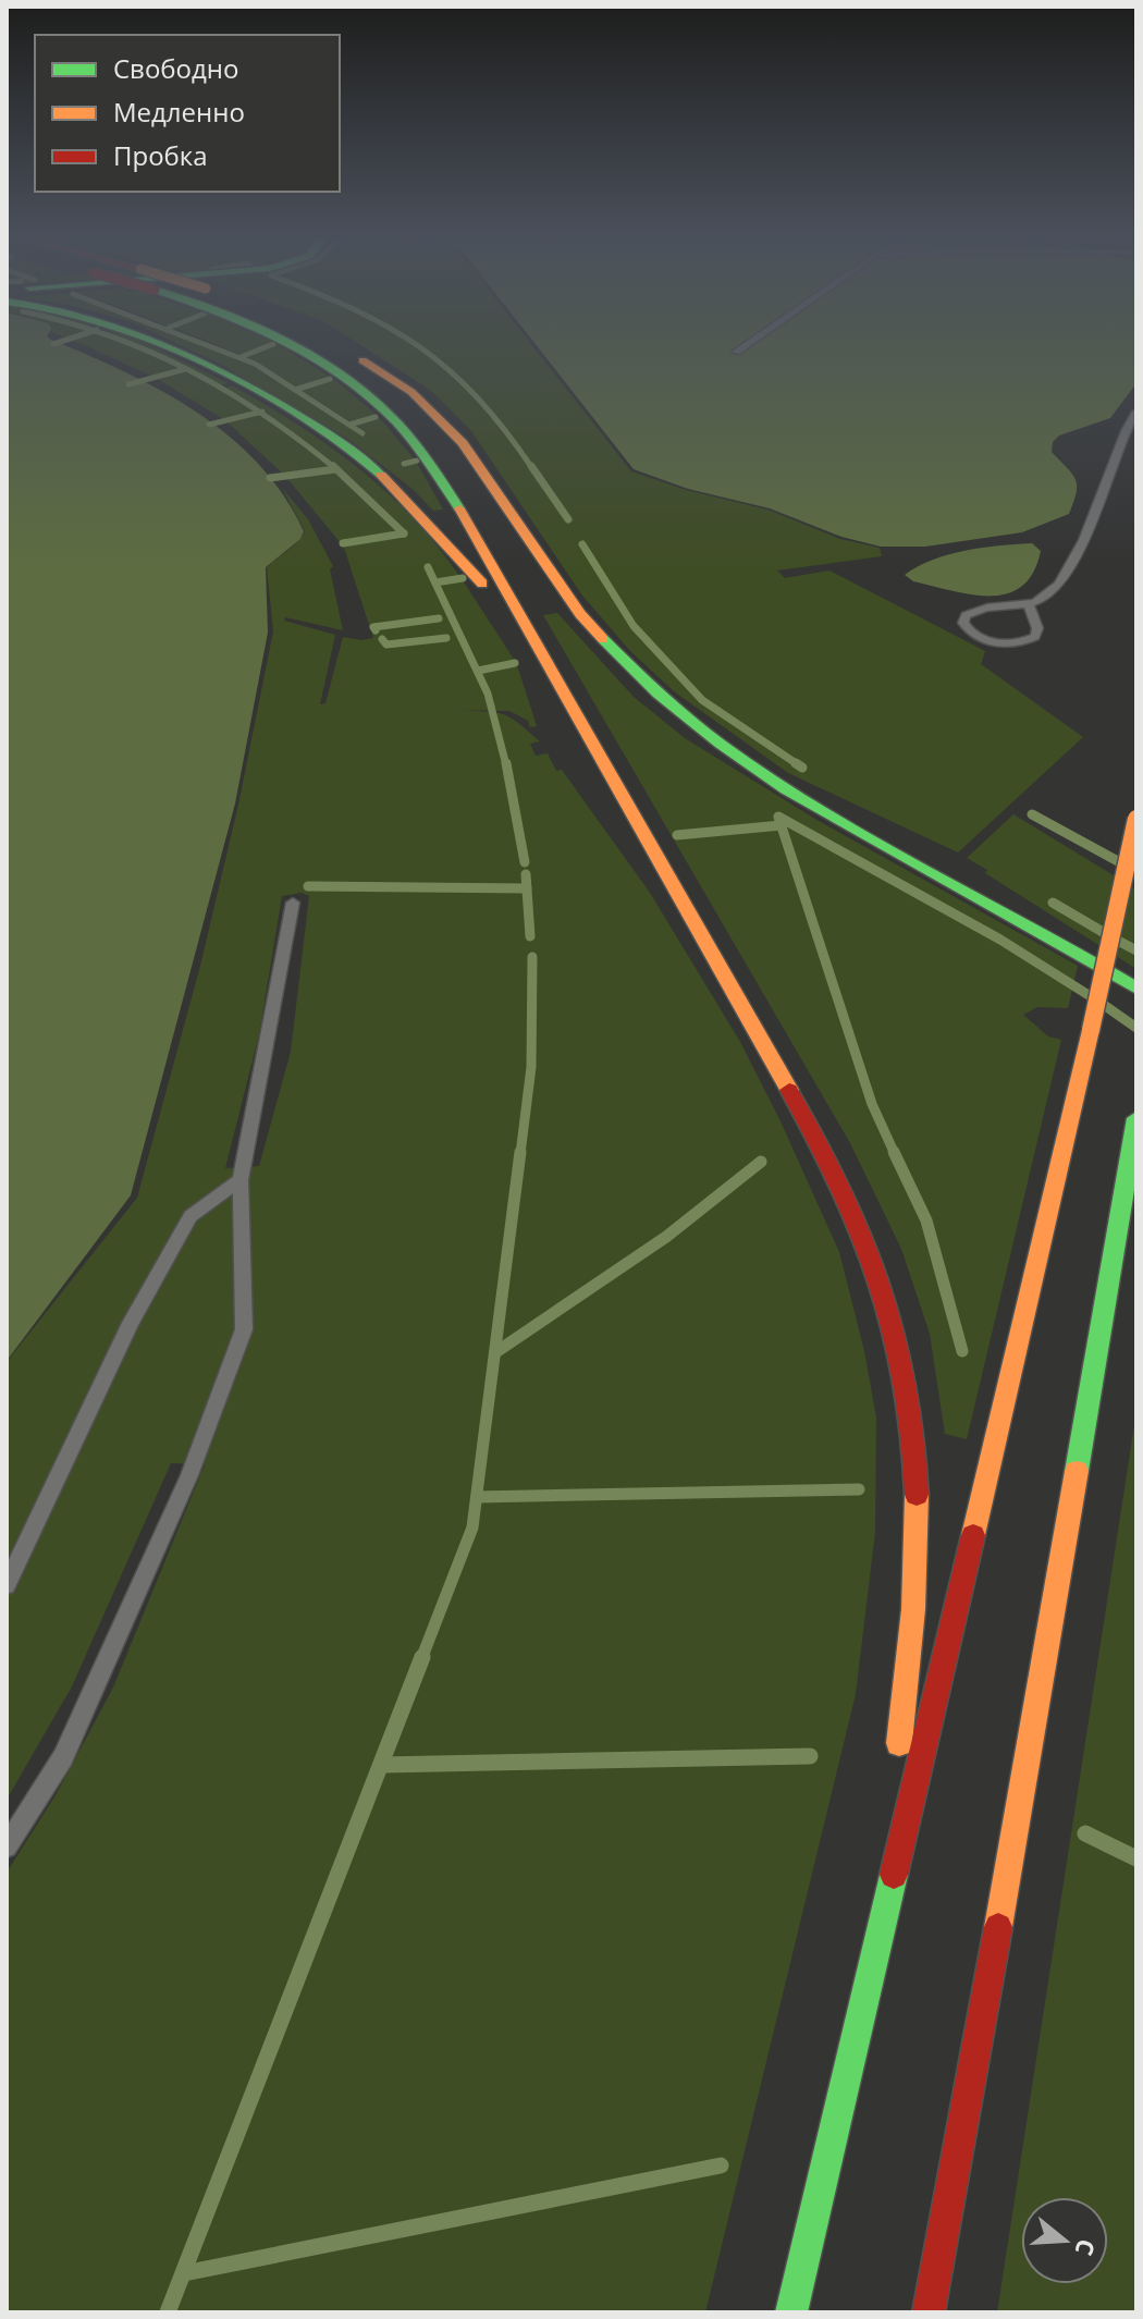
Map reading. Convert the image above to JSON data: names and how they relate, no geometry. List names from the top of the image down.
{
  "legend": ["Свободно", "Медленно", "Пробка"],
  "north": "right"
}
